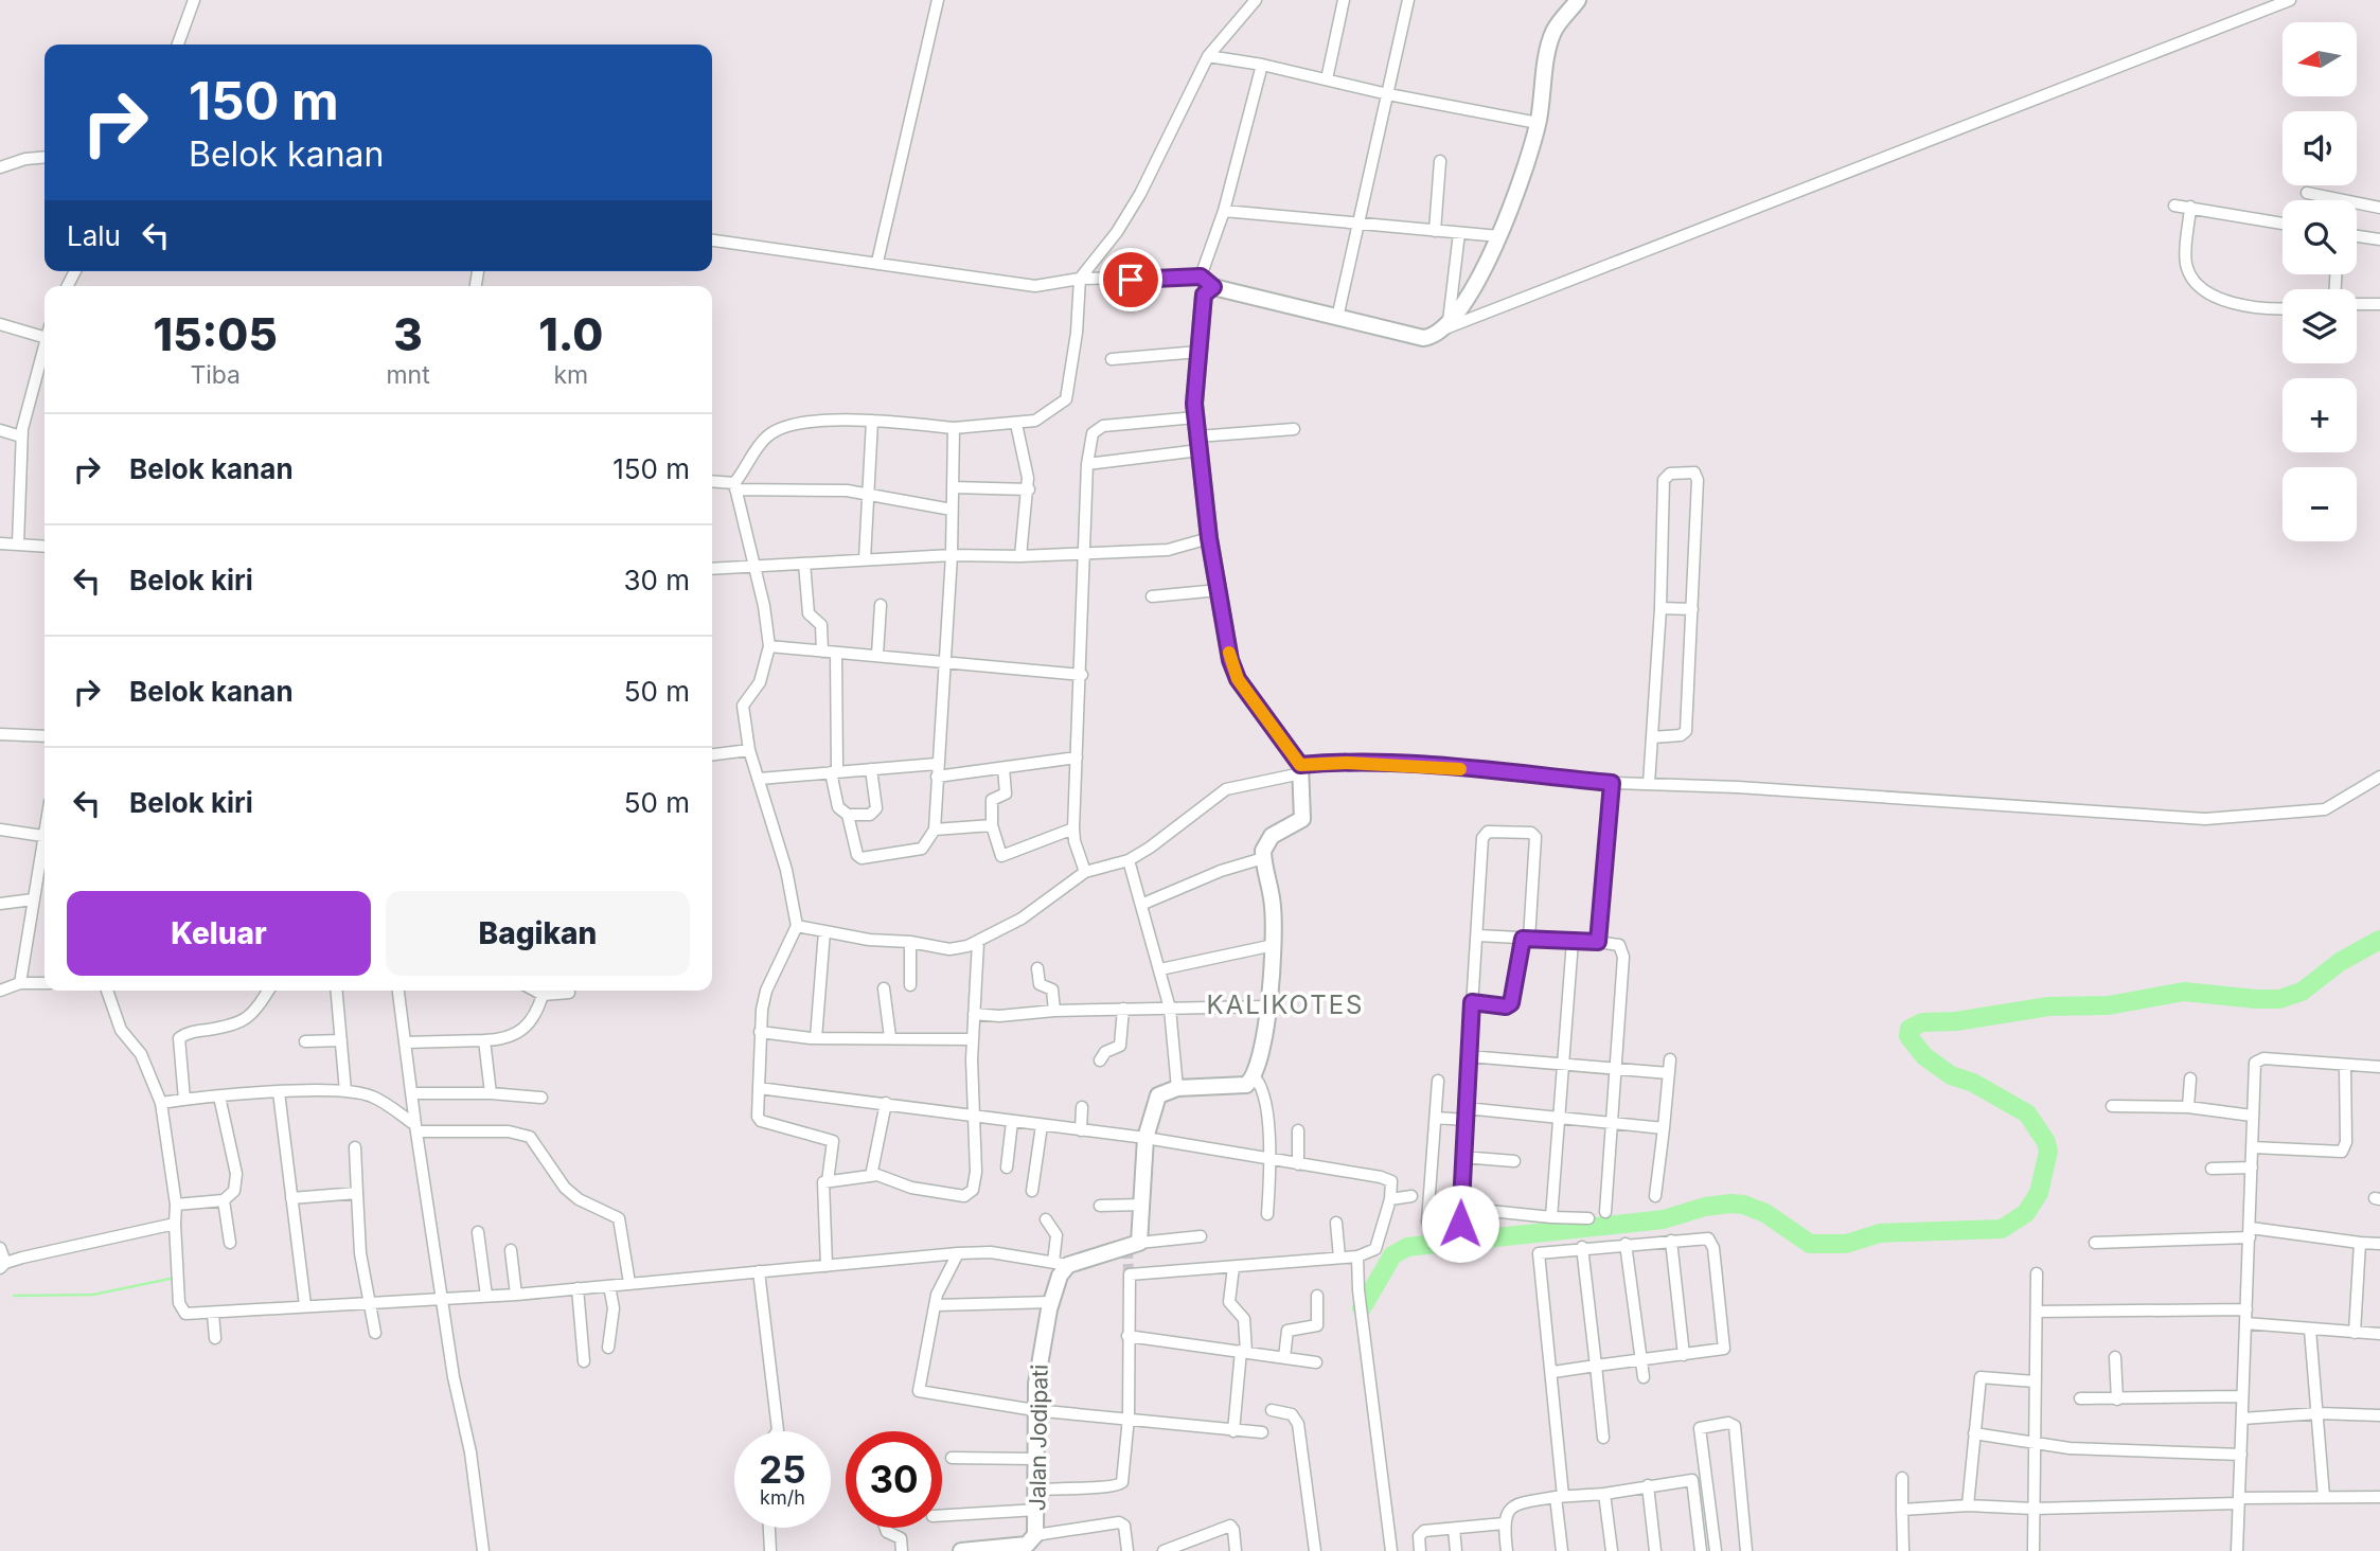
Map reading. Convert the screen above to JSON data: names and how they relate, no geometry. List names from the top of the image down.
{
  "streets": {
    "street": ["Jalan Jodipati"]
  },
  "districts": ["KALIKOTES"],
  "north": "left",
  "page": {
    "map_buttons": ["+", "−"],
    "turn": ["150 m", "Belok kanan"],
    "then": "Lalu",
    "eta": [
      "15:05",
      "Tiba",
      "3",
      "mnt",
      "1.0",
      "km"
    ],
    "list": [
      {
        "name": "Belok kanan",
        "value": "150 m"
      },
      {
        "name": "Belok kiri",
        "value": "30 m"
      },
      {
        "name": "Belok kanan",
        "value": "50 m"
      },
      {
        "name": "Belok kiri",
        "value": "50 m"
      }
    ],
    "buttons": ["Keluar", "Bagikan"],
    "speed": "25 km/h",
    "limit": "30"
  }
}
